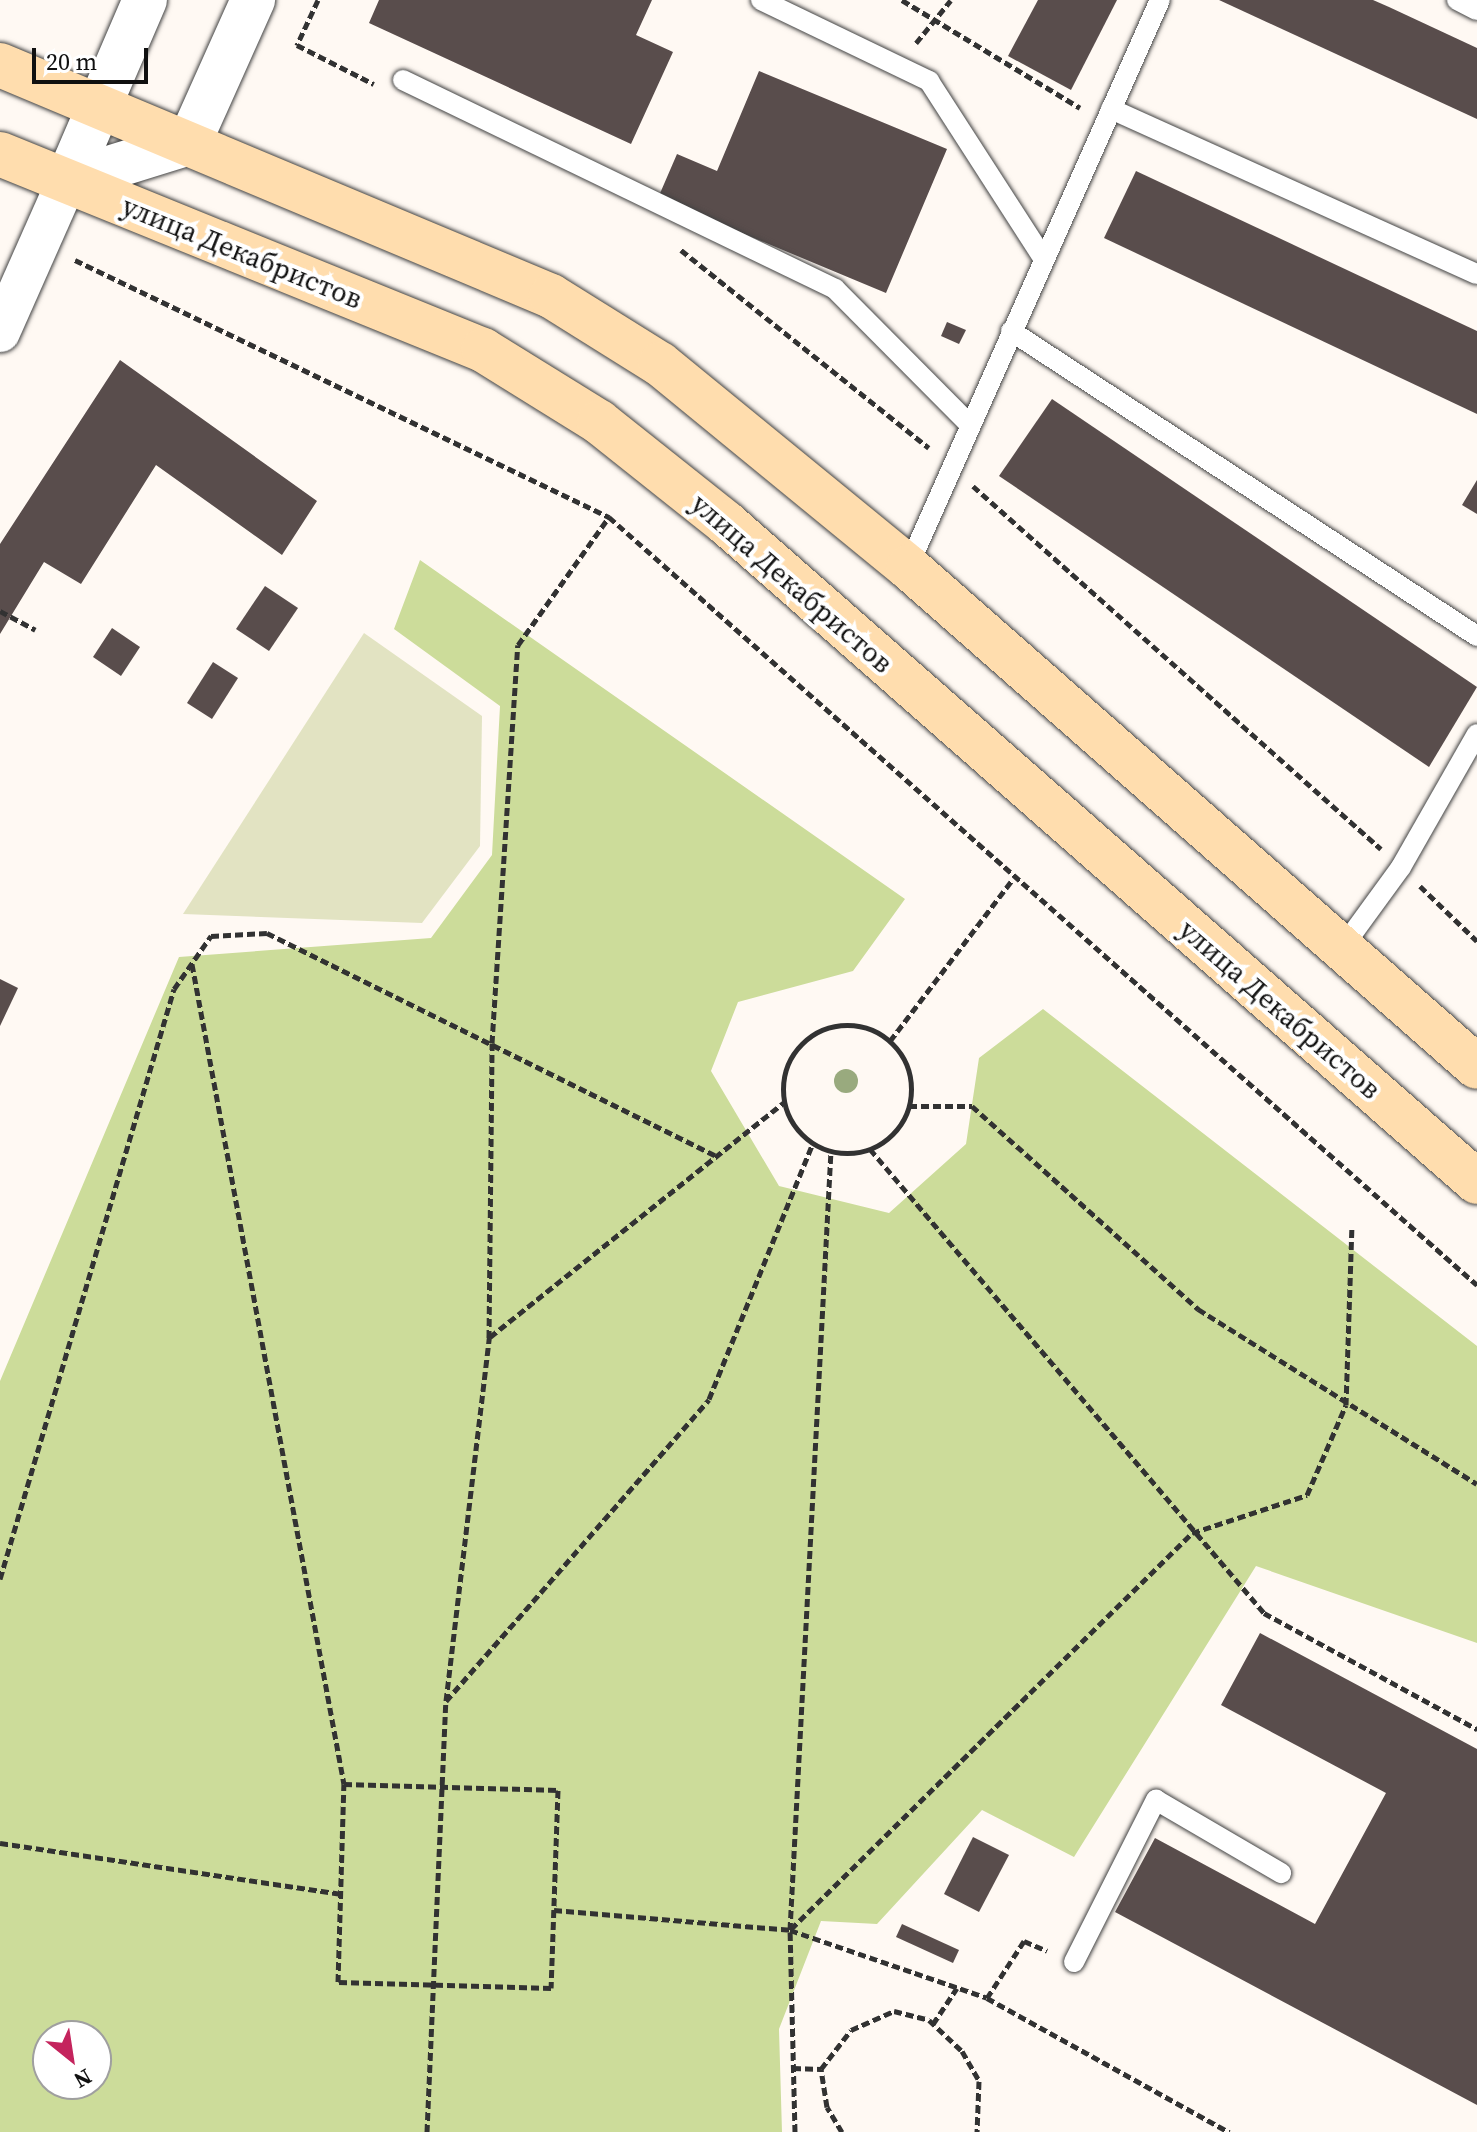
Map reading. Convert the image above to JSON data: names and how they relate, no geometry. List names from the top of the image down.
{
  "streets": {
    "main road": ["улица Декабристов"]
  },
  "scale_bar": "20 m",
  "north": "bottom right"
}
